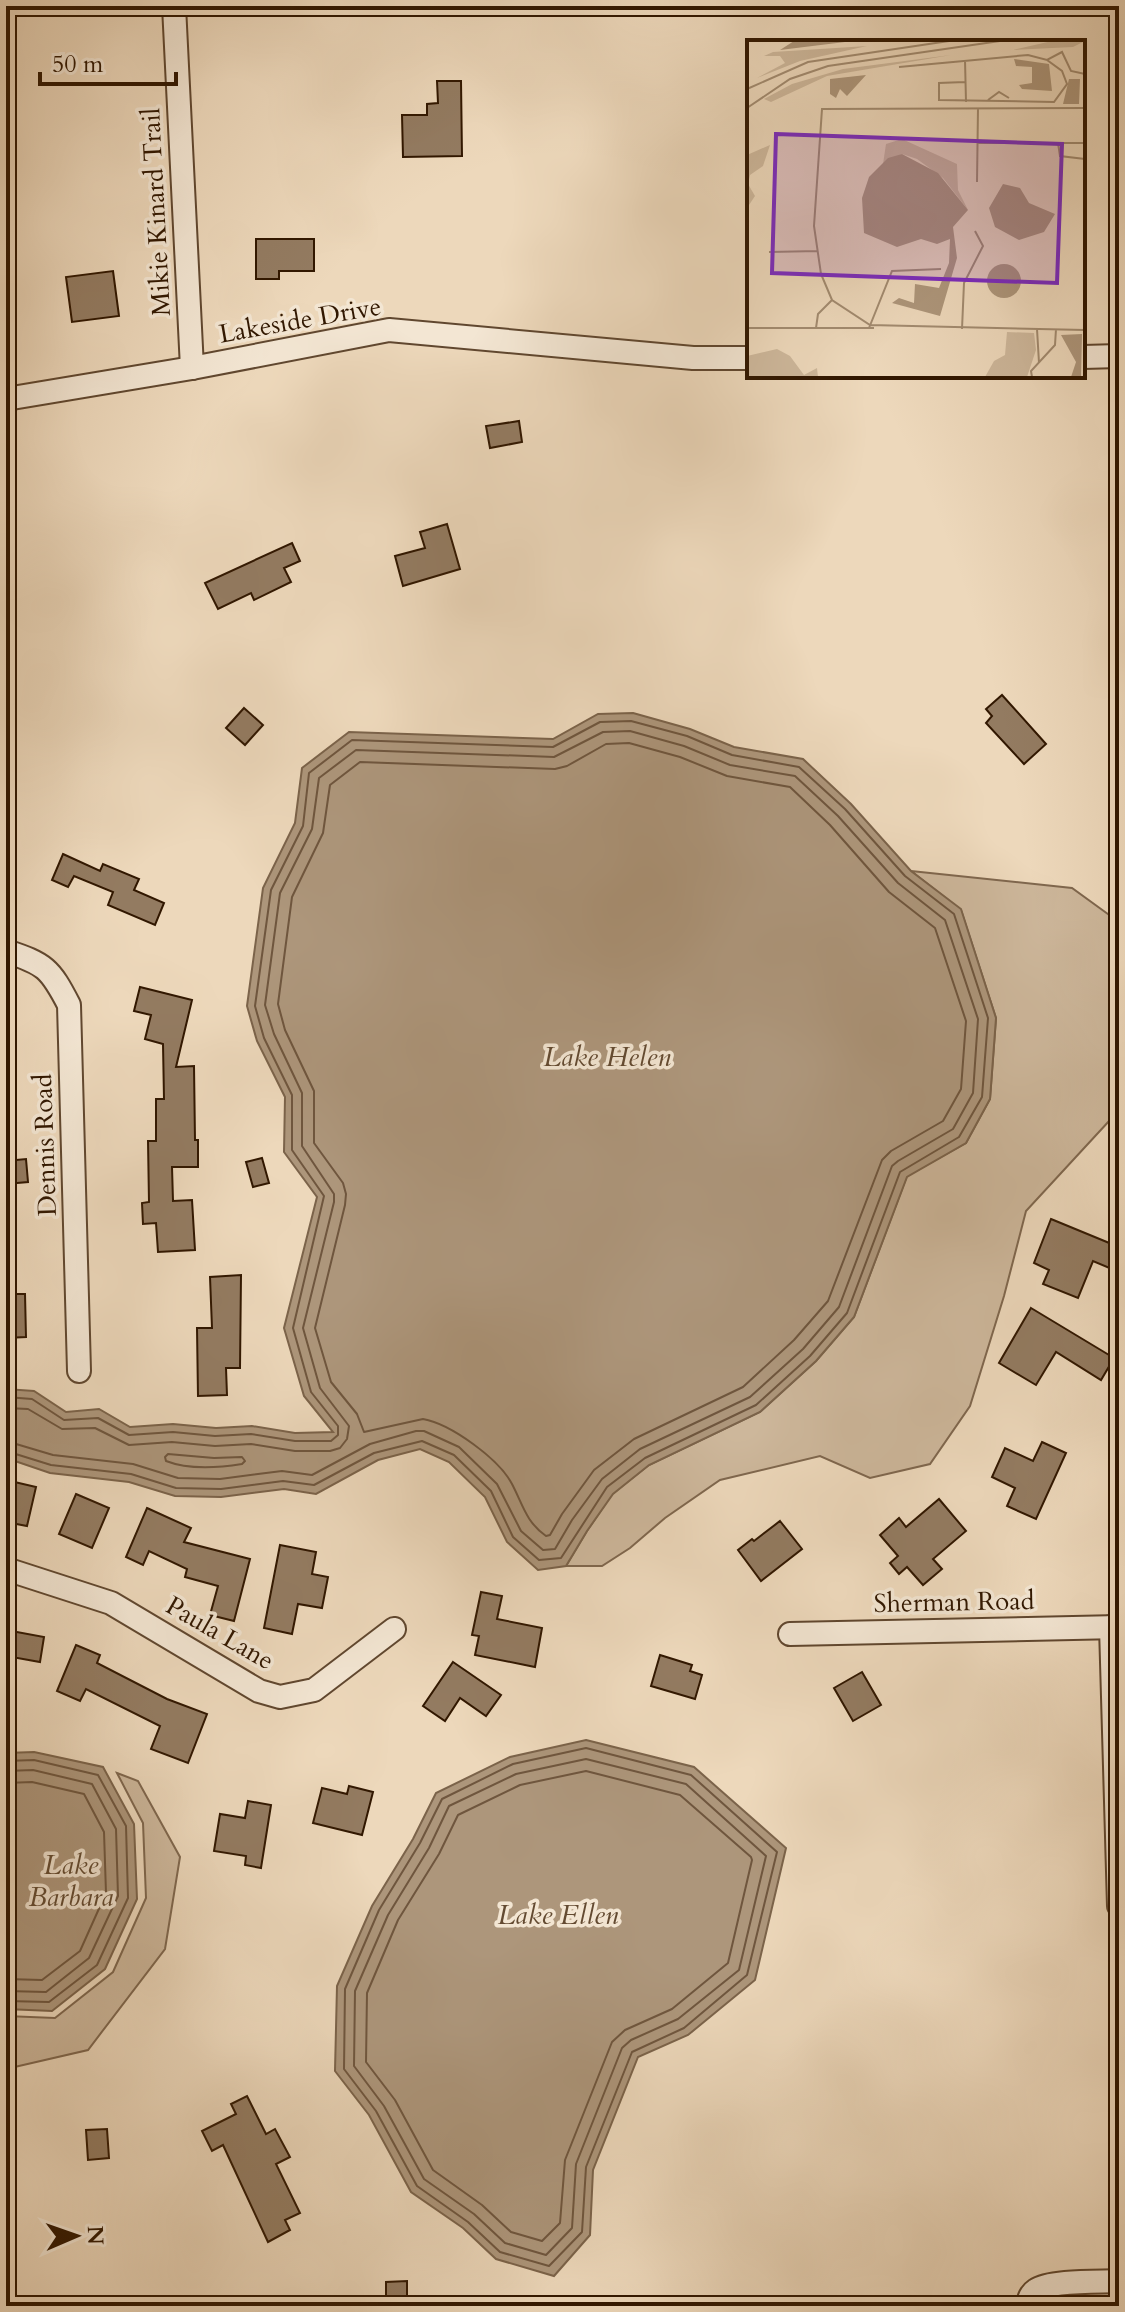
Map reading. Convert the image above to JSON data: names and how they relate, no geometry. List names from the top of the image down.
{
  "streets": {
    "street": [
      "Mikie Kinard Trail",
      "Lakeside Drive",
      "Dennis Road",
      "Sherman Road",
      "Paula Lane"
    ]
  },
  "crossings": [
    ["Mikie Kinard Trail", "Lakeside Drive"]
  ],
  "water": ["Lake Helen", "Lake Barbara", "Lake Ellen"],
  "scale_bar": "50 m",
  "north": "right"
}
